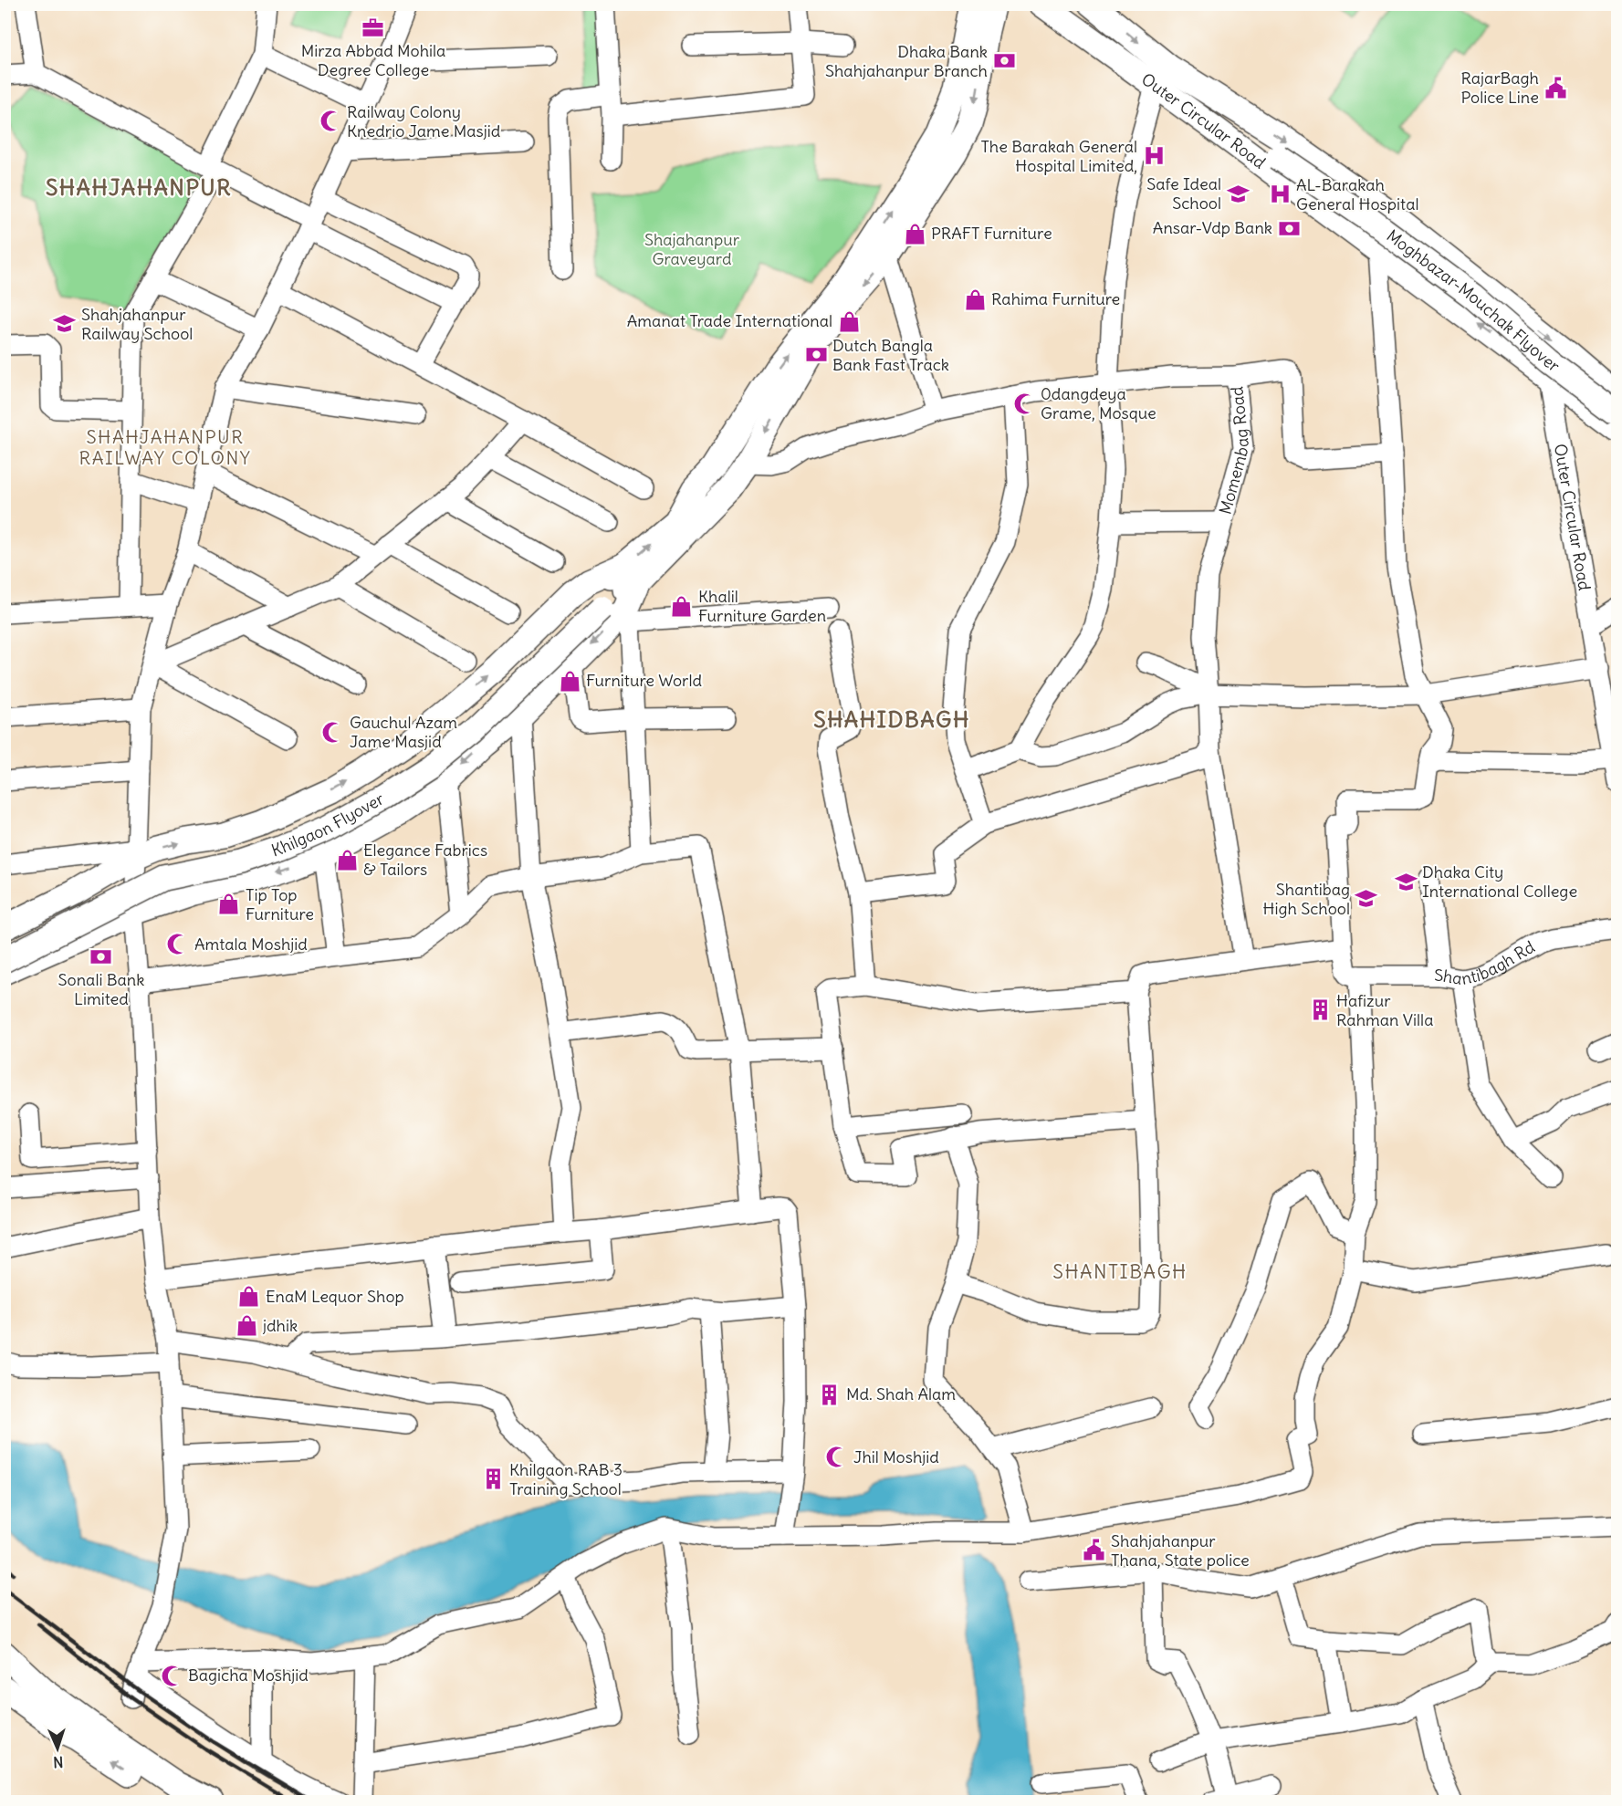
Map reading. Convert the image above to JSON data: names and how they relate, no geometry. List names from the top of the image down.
{
  "streets": {
    "main road": ["Outer Circular Road", "Moghbazar-Mouchak Flyover", "Khilgaon Flyover"],
    "street": ["Momembag Road", "Shantibagh Rd"]
  },
  "crossings": [
    ["Outer Circular Road", "Moghbazar-Mouchak Flyover"]
  ],
  "districts": [
    "SHAHJAHANPUR",
    "SHAHJAHANPUR RAILWAY COLONY",
    "SHAHIDBAGH",
    "SHANTIBAGH"
  ],
  "parks": ["Shajahanpur Graveyard"],
  "places": {
    "office": ["Mirza Abbad Mohila Degree College"],
    "bank": [
      "Dhaka Bank Shahjahanpur Branch",
      "Ansar-Vdp Bank",
      "Dutch Bangla Bank Fast Track",
      "Sonali Bank Limited"
    ],
    "public building": ["RajarBagh Police Line", "Shahjahanpur Thana, State police"],
    "mosque": [
      "Railway Colony Knedrio Jame Masjid",
      "0dangdeya Grame, Mosque",
      "Gauchul Azam Jame Masjid",
      "Amtala Moshjid",
      "Jhil Moshjid",
      "Bagicha Moshjid"
    ],
    "hospital": ["The Barakah General Hospital Limited,", "AL-Barakah General Hospital"],
    "school or university": [
      "Safe Ideal School",
      "Shahjahanpur Railway School",
      "Dhaka City International College",
      "Shantibag High School"
    ],
    "shop": [
      "PRAFT Furniture",
      "Rahima Furniture",
      "Amanat Trade International",
      "Khalil Furniture Garden",
      "Furniture World",
      "Elegance Fabrics & Tailors",
      "Tip Top Furniture",
      "EnaM Lequor Shop",
      "jdhik"
    ],
    "building": ["Hafizur Rahman Villa", "Md. Shah Alam", "Khilgaon RAB 3 Training School"]
  },
  "north": "bottom"
}
